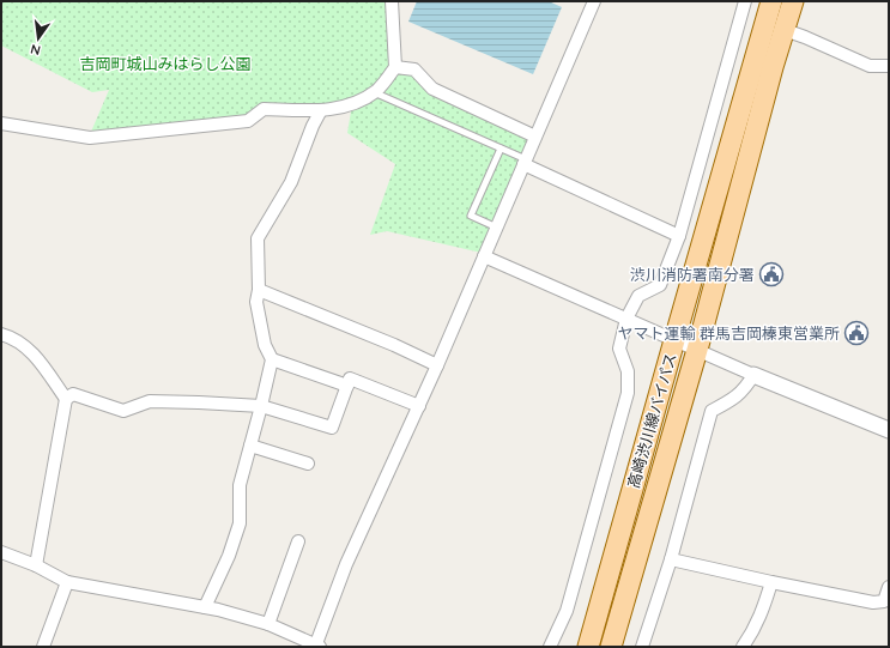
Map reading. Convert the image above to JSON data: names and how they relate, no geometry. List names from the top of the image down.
{
  "streets": {
    "main road": ["高崎渋川線バイパス"]
  },
  "parks": ["吉岡町城山みはらし公園"],
  "places": {
    "public building": ["渋川消防署南分署", "ヤマト運輸 群馬吉岡榛東営業所"]
  },
  "north": "bottom"
}
